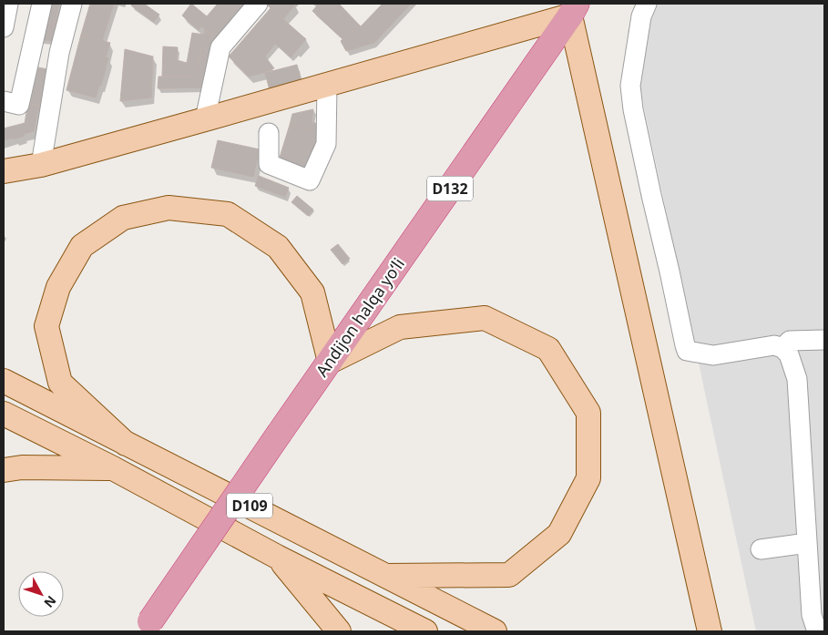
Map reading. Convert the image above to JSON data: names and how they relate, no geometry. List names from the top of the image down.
{
  "streets": {
    "highway": ["D132", "Andijon halqa yo‘li"],
    "main road": ["D109"]
  },
  "north": "bottom right"
}
